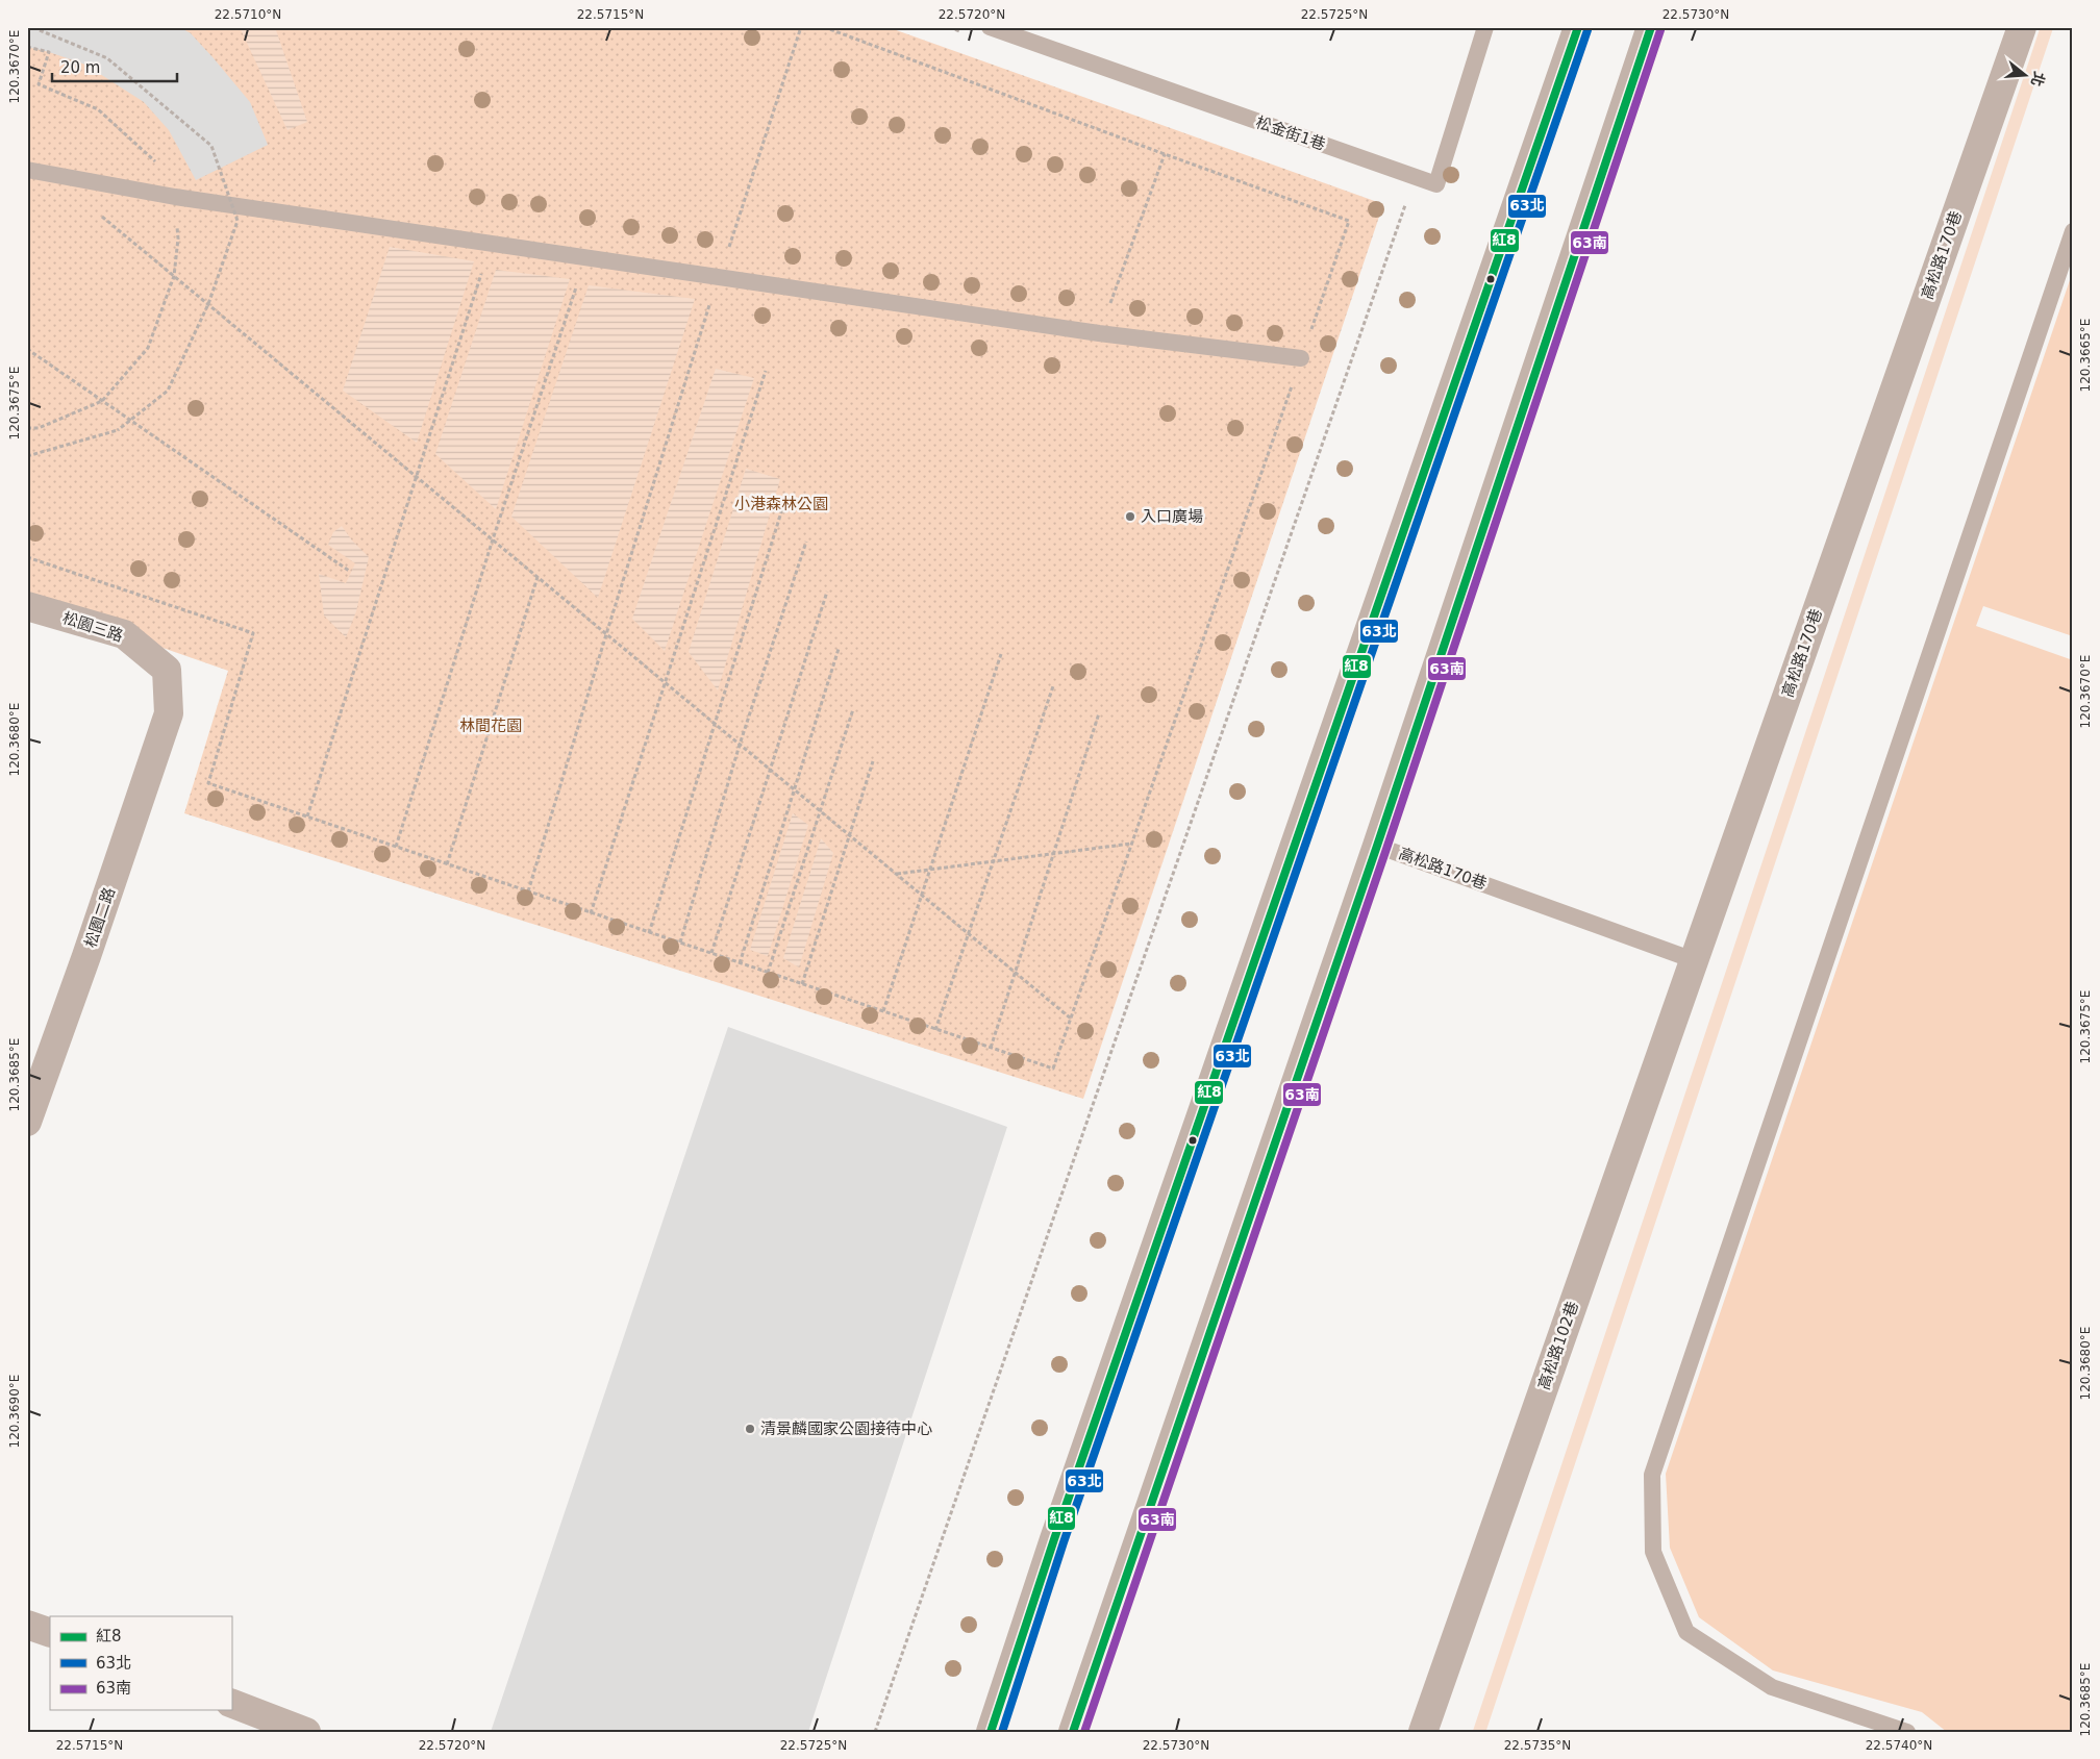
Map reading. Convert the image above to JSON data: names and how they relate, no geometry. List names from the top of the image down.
{
  "streets": {
    "street": [
      "高松路170巷",
      "松園三路",
      "松園二路",
      "高松路102巷"
    ],
    "lane": ["松金街1巷"]
  },
  "crossings": [
    ["高松路170巷", "高松路102巷"],
    ["松園三路", "松園二路"]
  ],
  "parks": ["小港森林公園", "林間花園"],
  "places": ["入口廣場", "清景麟國家公園接待中心"],
  "lines": ["transit line 紅8", "transit line 63北", "transit line 63南"],
  "legend": ["紅8", "63北", "63南"],
  "scale_bar": "20 m",
  "north": "right",
  "coordinates": [
    "22.5710°N",
    "22.5715°N",
    "22.5720°N",
    "22.5725°N",
    "22.5730°N",
    "120.3670°E",
    "120.3665°E",
    "120.3675°E",
    "120.3680°E",
    "120.3685°E",
    "120.3690°E",
    "22.5735°N",
    "22.5740°N"
  ]
}
